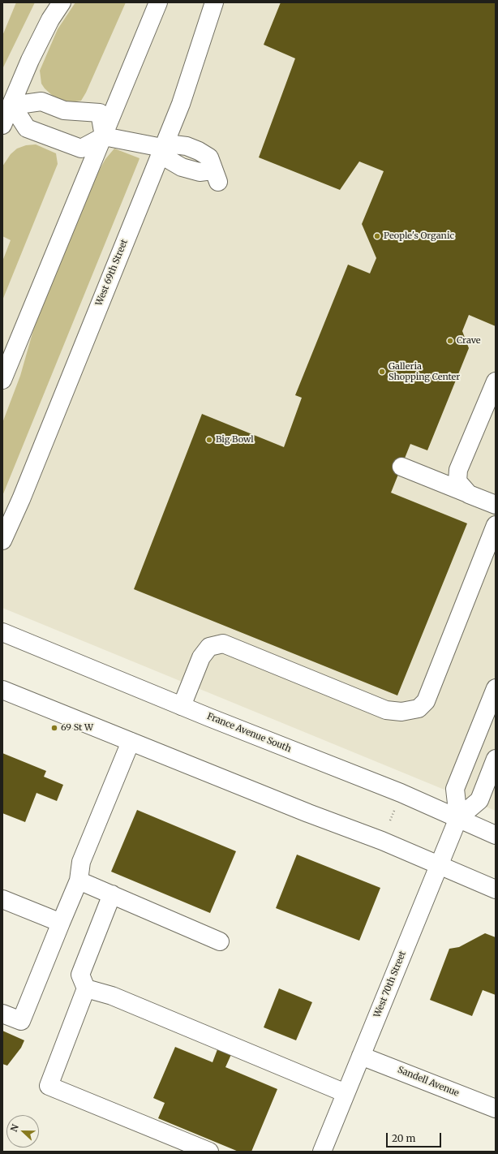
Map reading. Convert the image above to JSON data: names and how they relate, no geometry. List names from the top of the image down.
{
  "streets": {
    "street": [
      "West 69th Street",
      "France Avenue South",
      "West 70th Street",
      "Sandell Avenue"
    ]
  },
  "crossings": [
    ["France Avenue South", "West 70th Street"],
    ["West 70th Street", "Sandell Avenue"]
  ],
  "places": [
    "People's Organic",
    "Crave",
    "Galleria Shopping Center",
    "Big Bowl",
    "69 St W"
  ],
  "scale_bar": "20 m",
  "north": "left"
}
